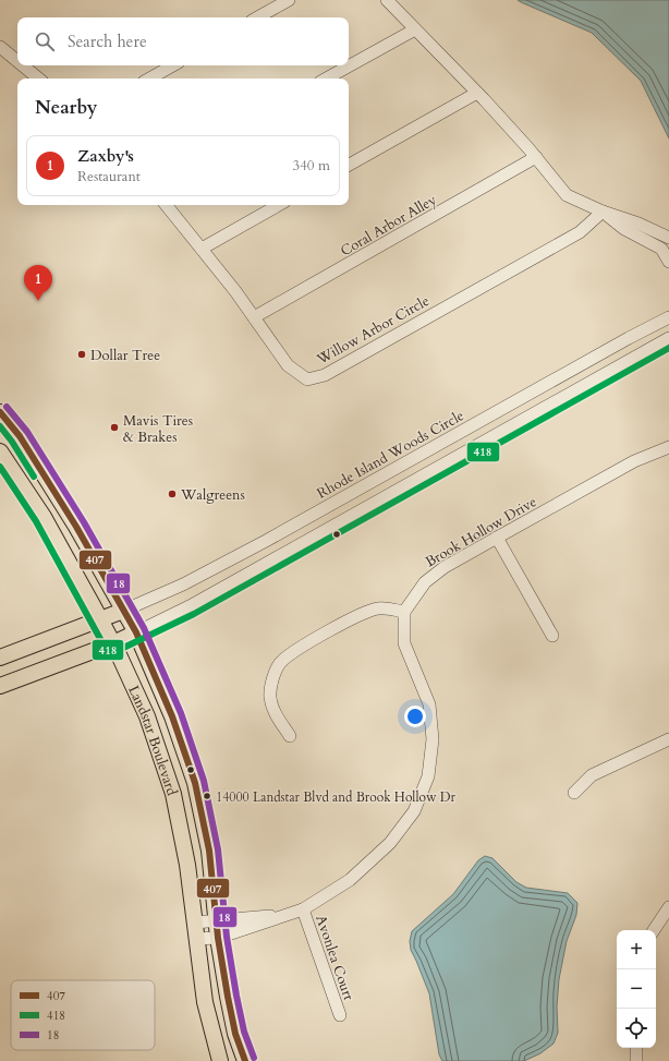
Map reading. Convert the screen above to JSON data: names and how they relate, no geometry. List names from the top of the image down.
{
  "streets": {
    "main road": ["Landstar Boulevard"],
    "street": [
      "Coral Arbor Alley",
      "Willow Arbor Circle",
      "Rhode Island Woods Circle",
      "Brook Hollow Drive",
      "Avonlea Court"
    ]
  },
  "crossings": [
    ["Coral Arbor Alley", "Willow Arbor Circle"],
    ["Rhode Island Woods Circle", "Landstar Boulevard"]
  ],
  "places": [
    "Dollar Tree",
    "Mavis Tires & Brakes",
    "Walgreens",
    "14000 Landstar Blvd and Brook Hollow Dr"
  ],
  "lines": ["transit line 418", "transit line 18", "transit line 407"],
  "legend": ["407", "418", "18"],
  "page": {
    "search": "Search here",
    "heading": "Nearby",
    "list": [
      {
        "mark": "1",
        "name": "Zaxby's",
        "note": "Restaurant",
        "value": "340 m"
      }
    ],
    "pins": "1",
    "map_buttons": ["+", "−"]
  }
}
